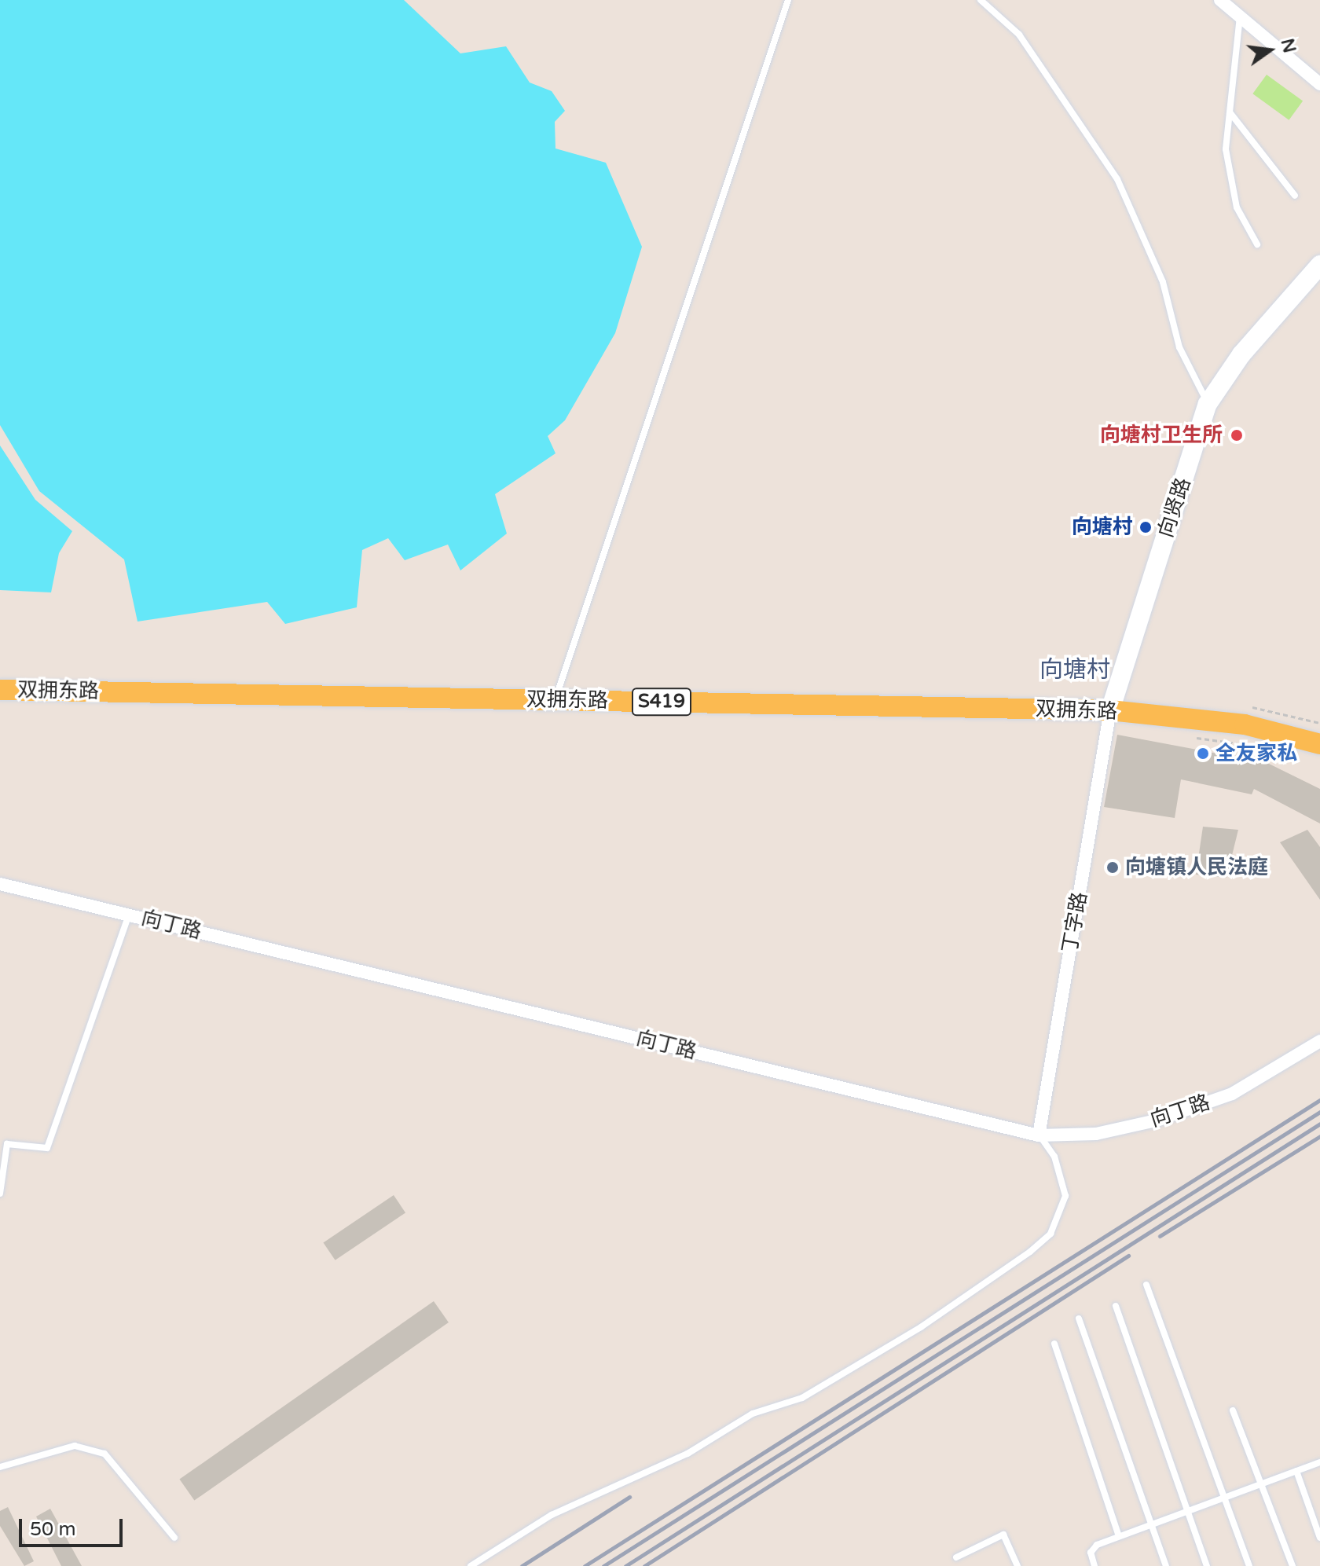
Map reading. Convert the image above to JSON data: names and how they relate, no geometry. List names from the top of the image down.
{
  "streets": {
    "main road": ["双拥东路", "S419"],
    "street": ["向贤路", "丁字路", "向丁路"]
  },
  "crossings": [
    ["向贤路", "双拥东路"],
    ["向贤路", "丁字路"],
    ["双拥东路", "丁字路"],
    ["丁字路", "向丁路"]
  ],
  "districts": ["向塘村"],
  "places": [
    "向塘村卫生所",
    "向塘村",
    "全友家私",
    "向塘镇人民法庭"
  ],
  "scale_bar": "50 m",
  "north": "right"
}
